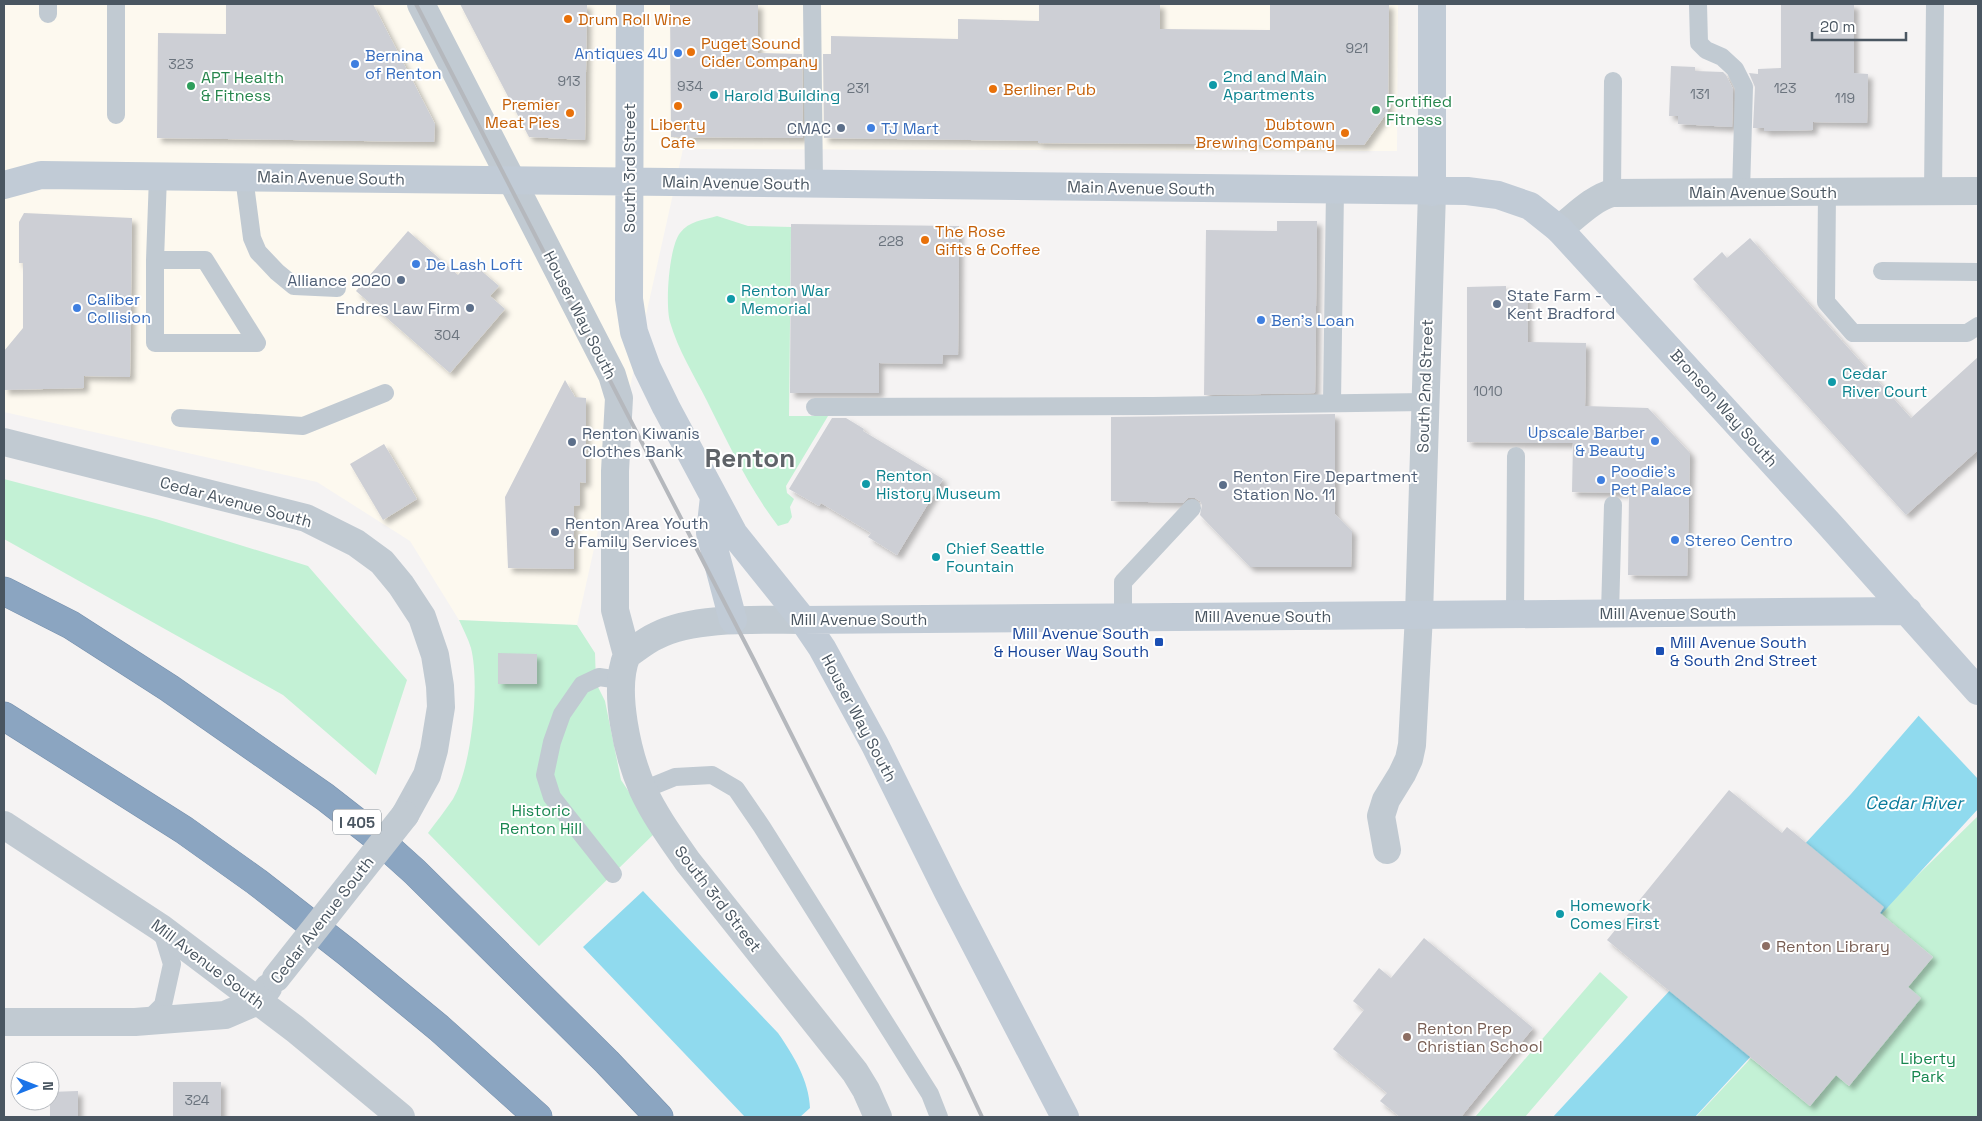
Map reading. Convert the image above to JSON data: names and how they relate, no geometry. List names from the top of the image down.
{
  "streets": {
    "highway": ["I 405"],
    "main road": [
      "South 3rd Street",
      "Main Avenue South",
      "Houser Way South",
      "South 2nd Street",
      "Bronson Way South",
      "Mill Avenue South"
    ],
    "street": ["Cedar Avenue South"]
  },
  "crossings": [
    ["South 3rd Street", "Main Avenue South"],
    ["South 3rd Street", "Houser Way South"],
    ["South 3rd Street", "Mill Avenue South"],
    ["Main Avenue South", "Houser Way South"],
    ["Main Avenue South", "South 2nd Street"],
    ["Main Avenue South", "Bronson Way South"],
    ["Houser Way South", "Mill Avenue South"],
    ["South 2nd Street", "Bronson Way South"],
    ["South 2nd Street", "Mill Avenue South"],
    ["Bronson Way South", "Mill Avenue South"],
    ["Cedar Avenue South", "Mill Avenue South"]
  ],
  "districts": ["Renton"],
  "water": ["Cedar River"],
  "parks": ["Historic Renton Hill", "Liberty Park"],
  "places": {
    "other": [
      "Drum Roll Wine",
      "Puget Sound Cider Company",
      "Antiques 4U",
      "Bernina of Renton",
      "2nd and Main Apartments",
      "APT Health & Fitness",
      "Berliner Pub",
      "Harold Building",
      "Liberty Cafe",
      "Fortified Fitness",
      "Premier Meat Pies",
      "CMAC",
      "TJ Mart",
      "Dubtown Brewing Company",
      "The Rose Gifts & Coffee",
      "De Lash Loft",
      "Alliance 2020",
      "Renton War Memorial",
      "State Farm - Kent Bradford",
      "Caliber Collision",
      "Endres Law Firm",
      "Ben's Loan",
      "Cedar River Court",
      "Upscale Barber & Beauty",
      "Renton Kiwanis Clothes Bank",
      "Poodie's Pet Palace",
      "Renton History Museum",
      "Renton Fire Department Station No. 11",
      "Renton Area Youth & Family Services",
      "Stereo Centro",
      "Chief Seattle Fountain",
      "Homework Comes First",
      "Renton Library",
      "Renton Prep Christian School"
    ],
    "transit": ["Mill Avenue South & Houser Way South", "Mill Avenue South & South 2nd Street"]
  },
  "house_numbers": [
    "921",
    "323",
    "913",
    "934",
    "231",
    "123",
    "131",
    "119",
    "228",
    "304",
    "1010",
    "324"
  ],
  "scale_bar": "20 m",
  "north": "right"
}
